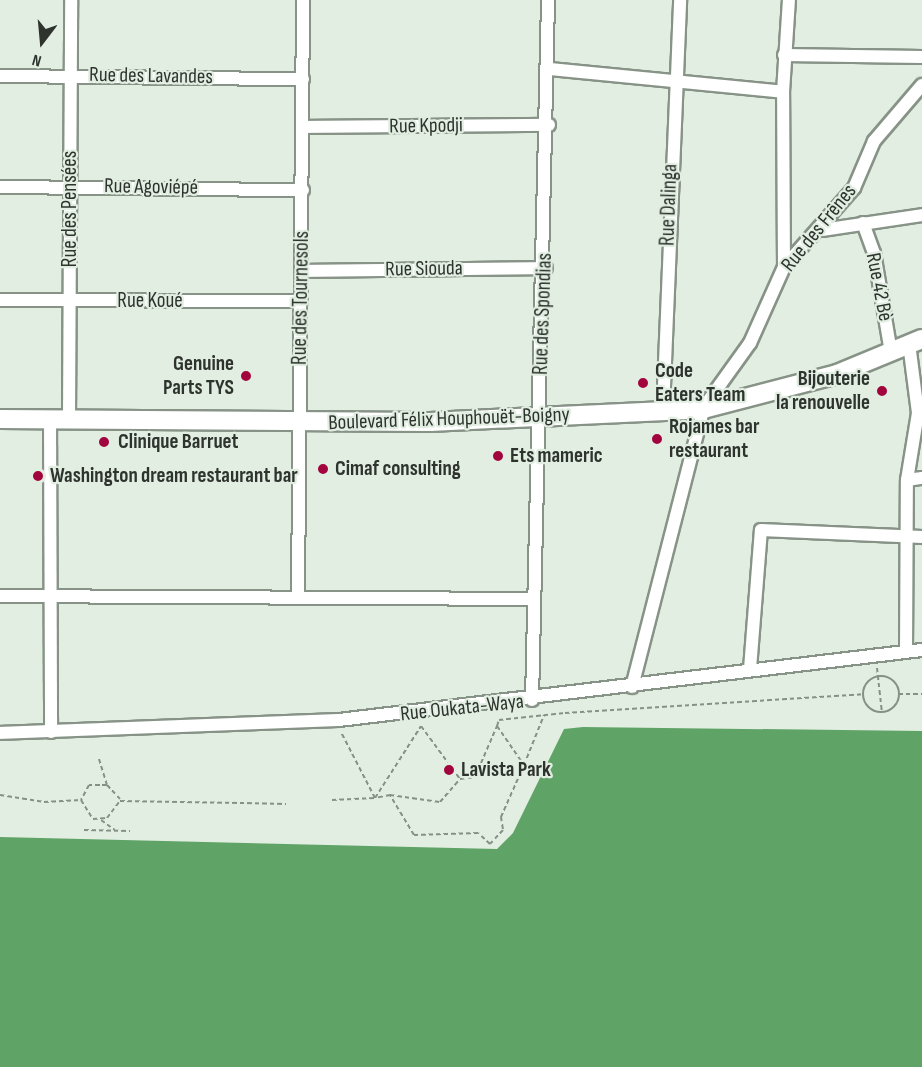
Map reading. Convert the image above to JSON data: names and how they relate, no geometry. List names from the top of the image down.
{
  "streets": {
    "street": [
      "Rue des Lavandes",
      "Rue Kpodji",
      "Rue Agoviépé",
      "Rue Dalinga",
      "Rue des Pensées",
      "Rue des Frênes",
      "Rue Siouda",
      "Rue 42 Bè",
      "Rue des Tournesols",
      "Rue Koué",
      "Rue des Spondias",
      "Boulevard Félix Houphouët-Boigny",
      "Rue Oukata-Waya"
    ]
  },
  "crossings": [
    ["Rue des Lavandes", "Rue des Pensées"],
    ["Rue des Lavandes", "Rue des Tournesols"],
    ["Rue Kpodji", "Rue des Tournesols"],
    ["Rue Kpodji", "Rue des Spondias"],
    ["Rue Agoviépé", "Rue des Pensées"],
    ["Rue Agoviépé", "Rue des Tournesols"],
    ["Rue Dalinga", "Boulevard Félix Houphouët-Boigny"],
    ["Rue des Pensées", "Rue Koué"],
    ["Rue des Pensées", "Boulevard Félix Houphouët-Boigny"],
    ["Rue des Frênes", "Boulevard Félix Houphouët-Boigny"],
    ["Rue Siouda", "Rue des Tournesols"],
    ["Rue Siouda", "Rue des Spondias"],
    ["Rue 42 Bè", "Boulevard Félix Houphouët-Boigny"],
    ["Rue des Tournesols", "Rue Koué"],
    ["Rue des Tournesols", "Boulevard Félix Houphouët-Boigny"],
    ["Rue des Spondias", "Boulevard Félix Houphouët-Boigny"],
    ["Rue des Spondias", "Rue Oukata-Waya"]
  ],
  "places": [
    "Genuine Parts TYS",
    "Code Eaters Team",
    "Bijouterie la renouvelle",
    "Rojames bar restaurant",
    "Clinique Barruet",
    "Ets mameric",
    "Cimaf consulting",
    "Washington dream restaurant bar",
    "Lavista Park"
  ],
  "north": "bottom"
}
